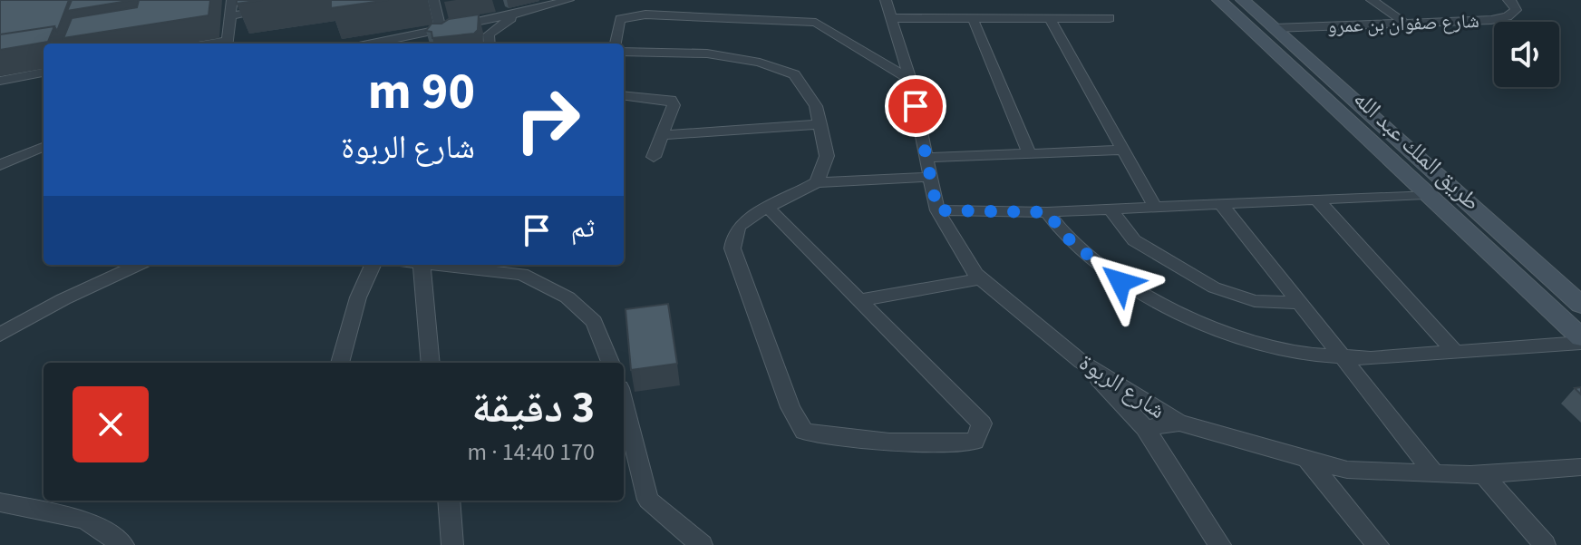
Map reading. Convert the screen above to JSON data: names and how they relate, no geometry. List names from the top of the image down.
{
  "streets": {
    "main road": ["طريق الملك عبد الله"],
    "street": ["شارع صفوان بن عمرو", "شارع الربوة"]
  },
  "crossings": [
    ["شارع صفوان بن عمرو", "طريق الملك عبد الله"]
  ],
  "page": {
    "turn": ["90 m", "شارع الربوة"],
    "then": "ثم",
    "heading": ["3 دقيقة", "170 m · 14:40"]
  }
}
